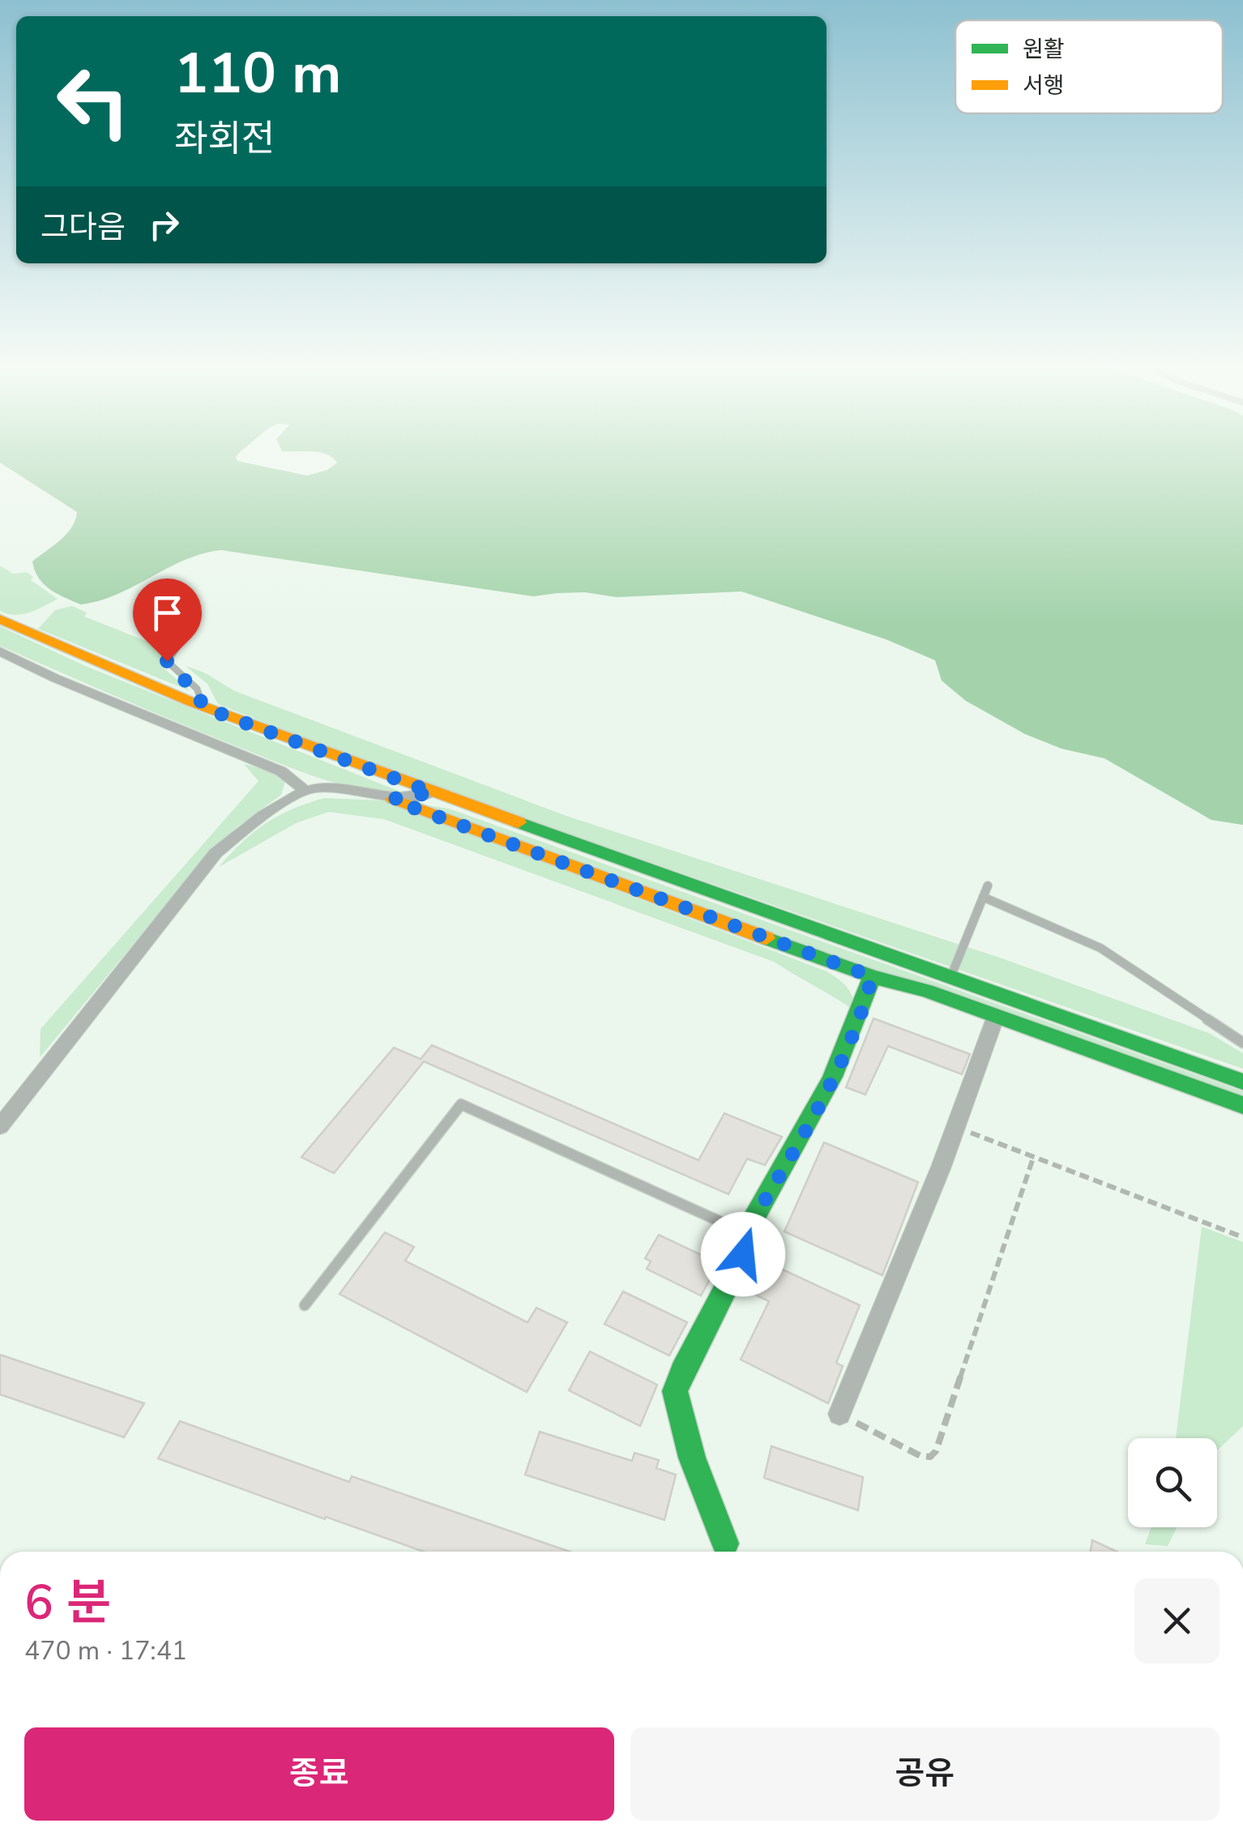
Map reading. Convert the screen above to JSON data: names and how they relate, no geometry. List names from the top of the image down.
{
  "legend": ["원활", "서행"],
  "page": {
    "turn": ["110 m", "좌회전"],
    "then": "그다음",
    "heading": ["6 분", "470 m · 17:41"],
    "buttons": ["종료", "공유"]
  }
}
